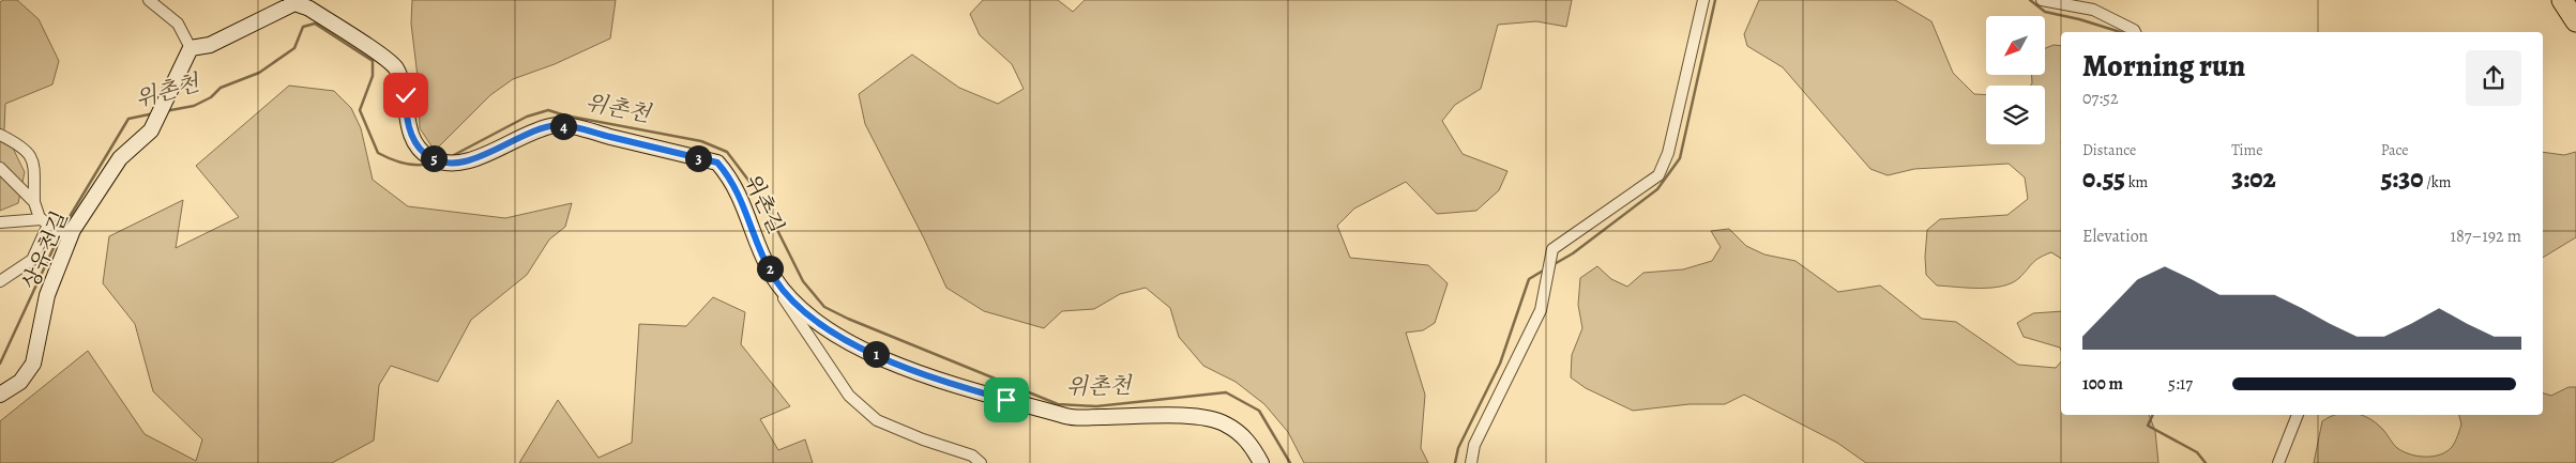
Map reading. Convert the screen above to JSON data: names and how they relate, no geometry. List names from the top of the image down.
{
  "streets": {
    "street": ["위촌길", "상유천길"]
  },
  "water": ["위촌천"],
  "north": "bottom left",
  "page": {
    "heading": ["Morning run", "07:52"],
    "pins": [
      "4",
      "3",
      "5",
      "2",
      "1"
    ],
    "stats": [
      ["Distance", "0.55 km"],
      ["Time", "3:02"],
      ["Pace", "5:30 /km"]
    ],
    "chart": ["Elevation", "187–192 m"],
    "list": [
      {
        "name": "100 m",
        "note": "5:17"
      }
    ]
  }
}
